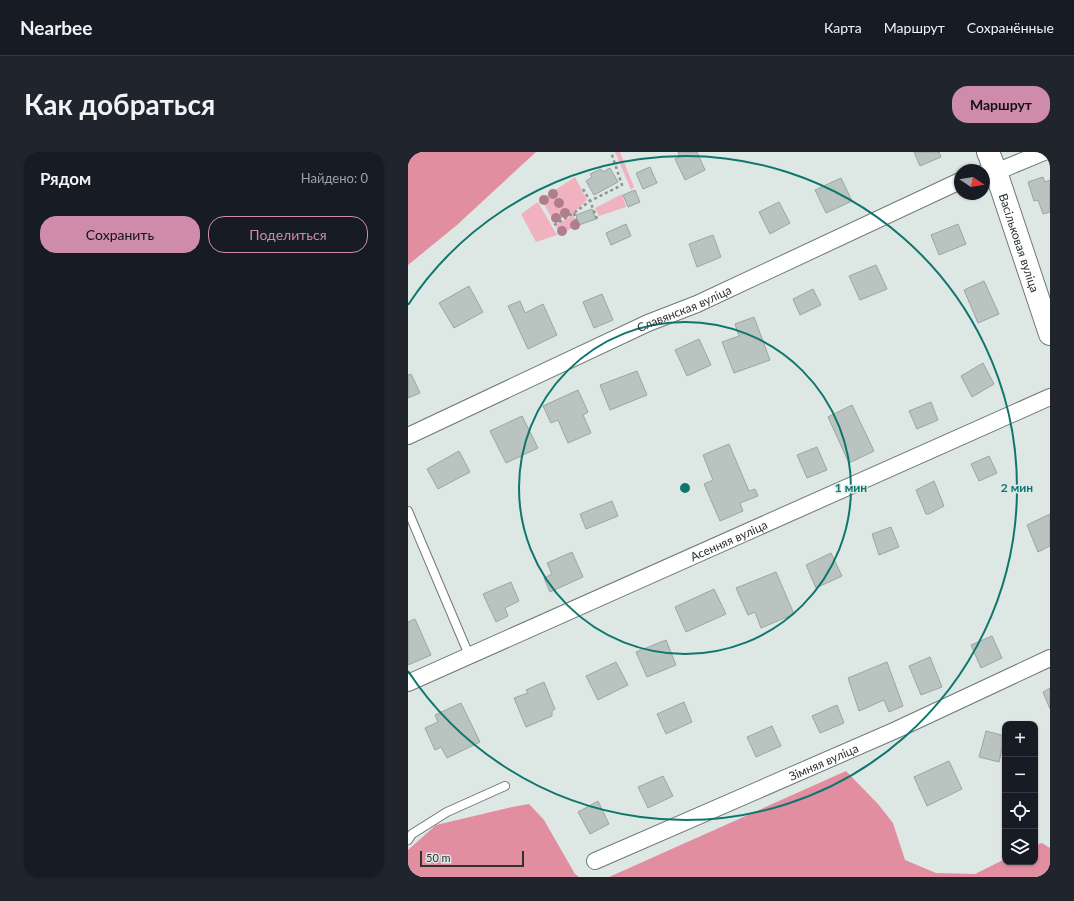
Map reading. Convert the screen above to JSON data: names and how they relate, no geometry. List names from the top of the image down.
{
  "streets": {
    "street": [
      "Васільковая вуліца",
      "Славянская вуліца",
      "Асенняя вуліца",
      "Зімняя вуліца"
    ]
  },
  "scale_bar": "50 m",
  "north": "right",
  "page": {
    "header": "Nearbee",
    "nav": ["Карта", "Маршрут", "Сохранённые"],
    "buttons": [
      "Маршрут",
      ["Сохранить", "Поделиться"]
    ],
    "title": "Как добраться",
    "heading": ["Рядом", "Найдено: 0"],
    "map_buttons": ["+", "−"],
    "scale": "50 m"
  },
  "rings": ["1 мин", "2 мин"]
}
